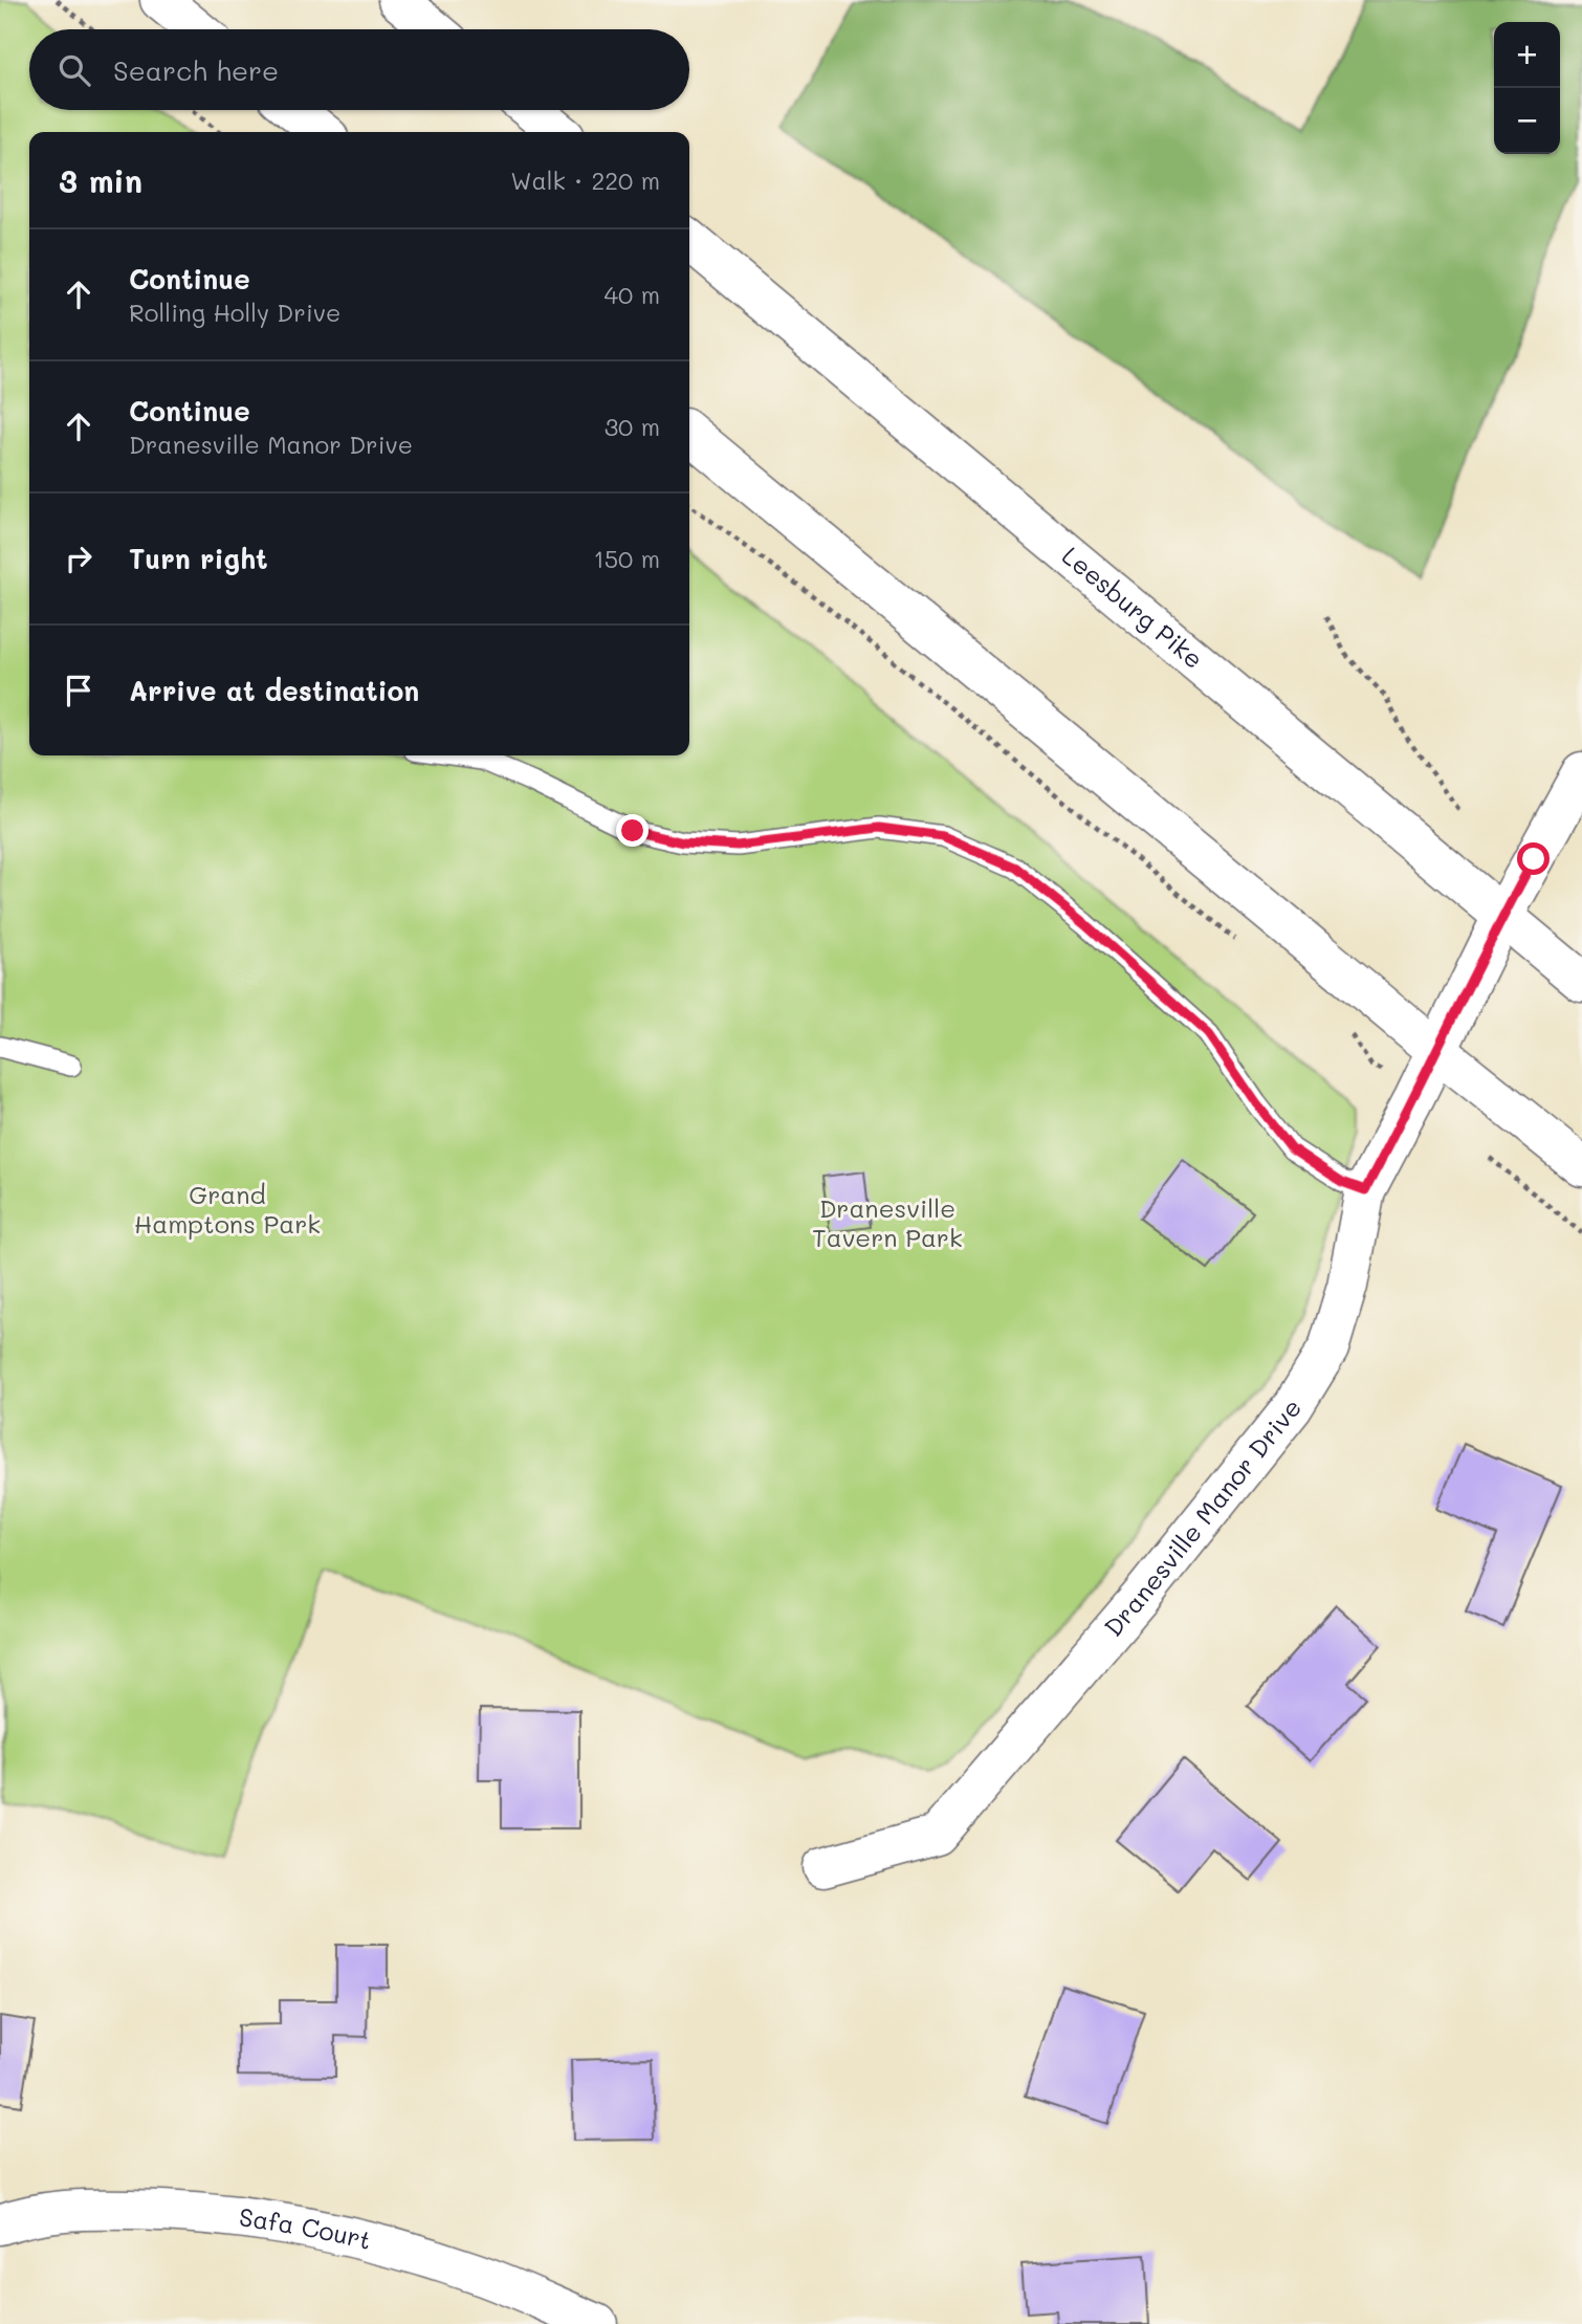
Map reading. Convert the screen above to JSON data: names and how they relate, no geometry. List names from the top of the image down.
{
  "streets": {
    "main road": ["Leesburg Pike", "Dranesville Manor Drive", "Safa Court"]
  },
  "crossings": [
    ["Leesburg Pike", "Dranesville Manor Drive"]
  ],
  "parks": ["Grand Hamptons Park", "Dranesville Tavern Park"],
  "page": {
    "map_buttons": ["+", "−"],
    "search": "Search here",
    "heading": ["3 min", "Walk · 220 m"],
    "list": [
      ["Continue", "Rolling Holly Drive", "40 m"],
      ["Continue", "Dranesville Manor Drive", "30 m"],
      ["Turn right", "150 m"],
      "Arrive at destination"
    ]
  }
}
